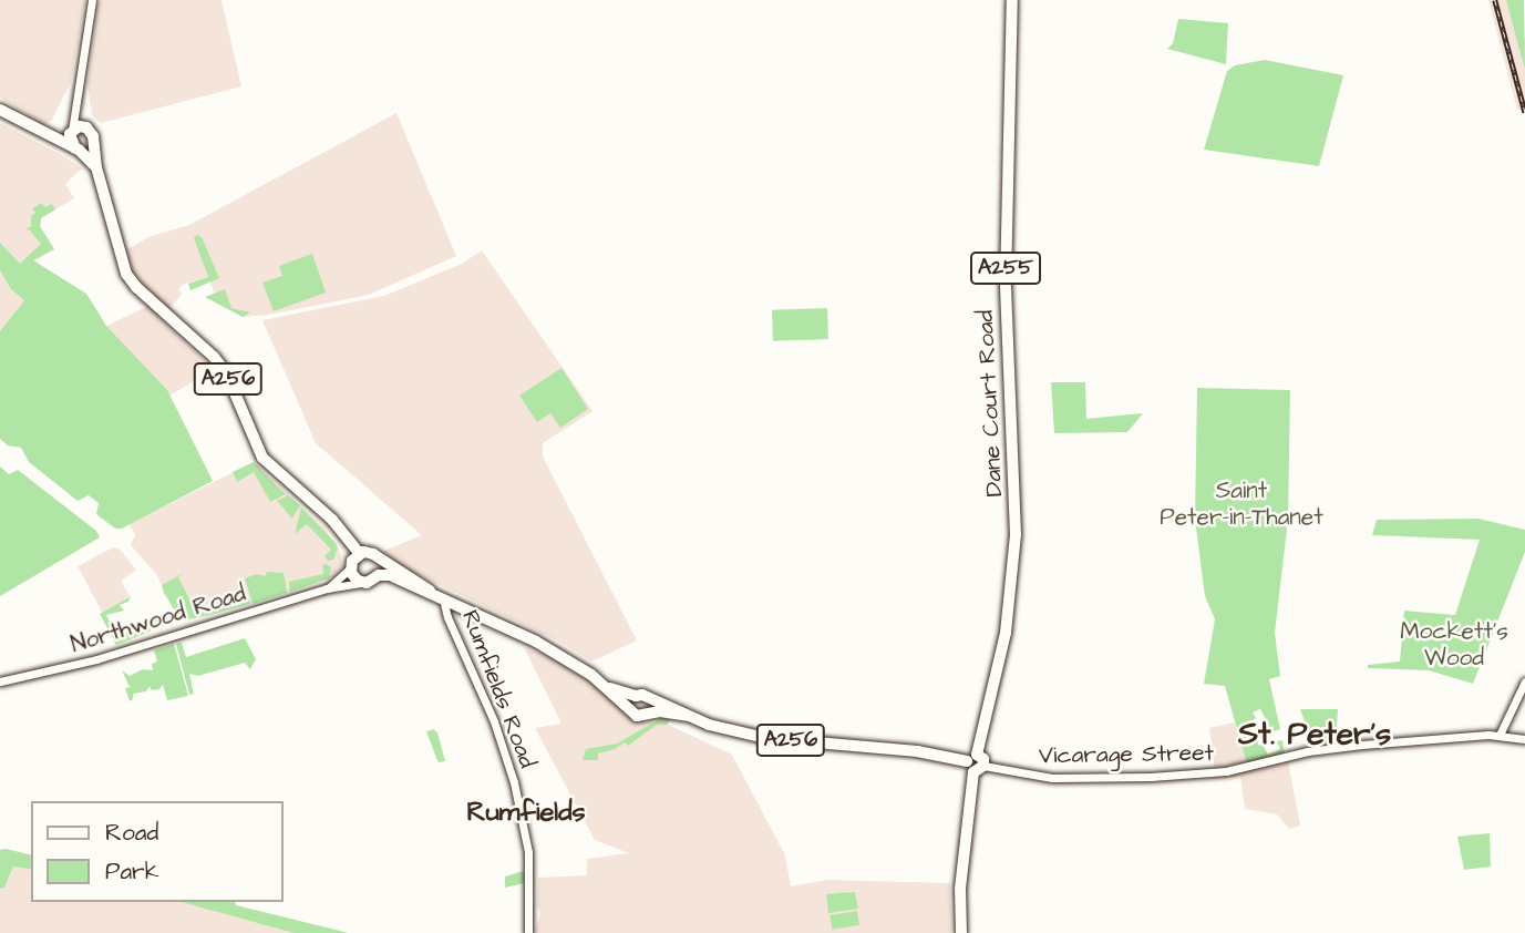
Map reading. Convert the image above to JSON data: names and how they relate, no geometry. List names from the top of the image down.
{
  "streets": {
    "main road": ["A255", "A256", "Dane Court Road"],
    "street": ["Northwood Road", "Rumfields Road", "Vicarage Street"]
  },
  "crossings": [
    ["A256", "Dane Court Road"],
    ["A256", "Northwood Road"]
  ],
  "districts": ["St. Peter's", "Rumfields"],
  "parks": ["Saint Peter-in-Thanet", "Mockett's Wood"],
  "legend": ["Road", "Park"]
}
